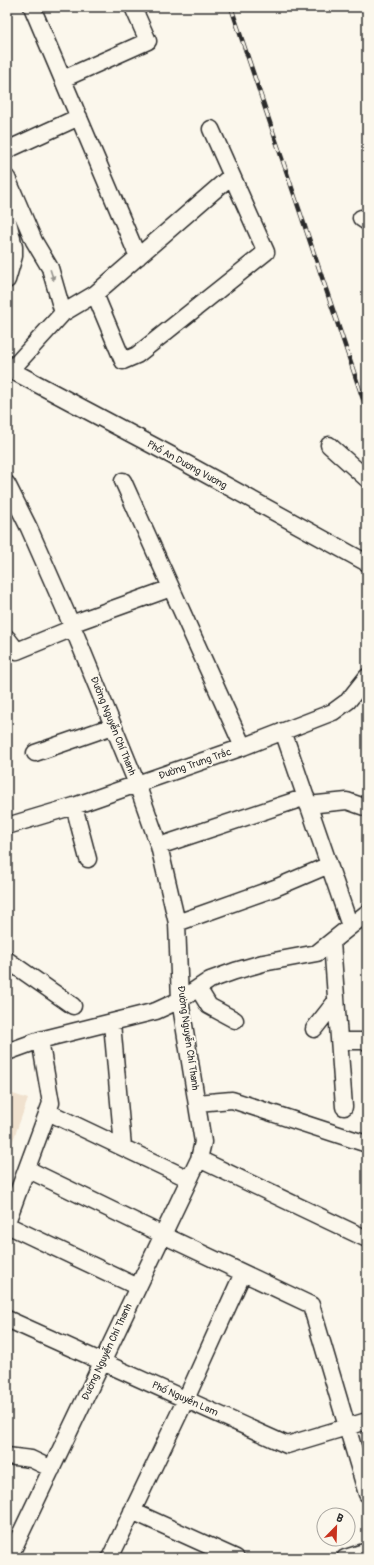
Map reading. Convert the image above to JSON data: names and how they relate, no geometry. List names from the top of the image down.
{
  "streets": {
    "street": [
      "Phố An Dương Vương",
      "Đường Nguyễn Chí Thanh",
      "Đường Trưng Trắc",
      "Phố Nguyễn Lam"
    ]
  },
  "crossings": [
    ["Đường Nguyễn Chí Thanh", "Đường Trưng Trắc"],
    ["Đường Nguyễn Chí Thanh", "Phố Nguyễn Lam"]
  ],
  "north": "top right"
}
